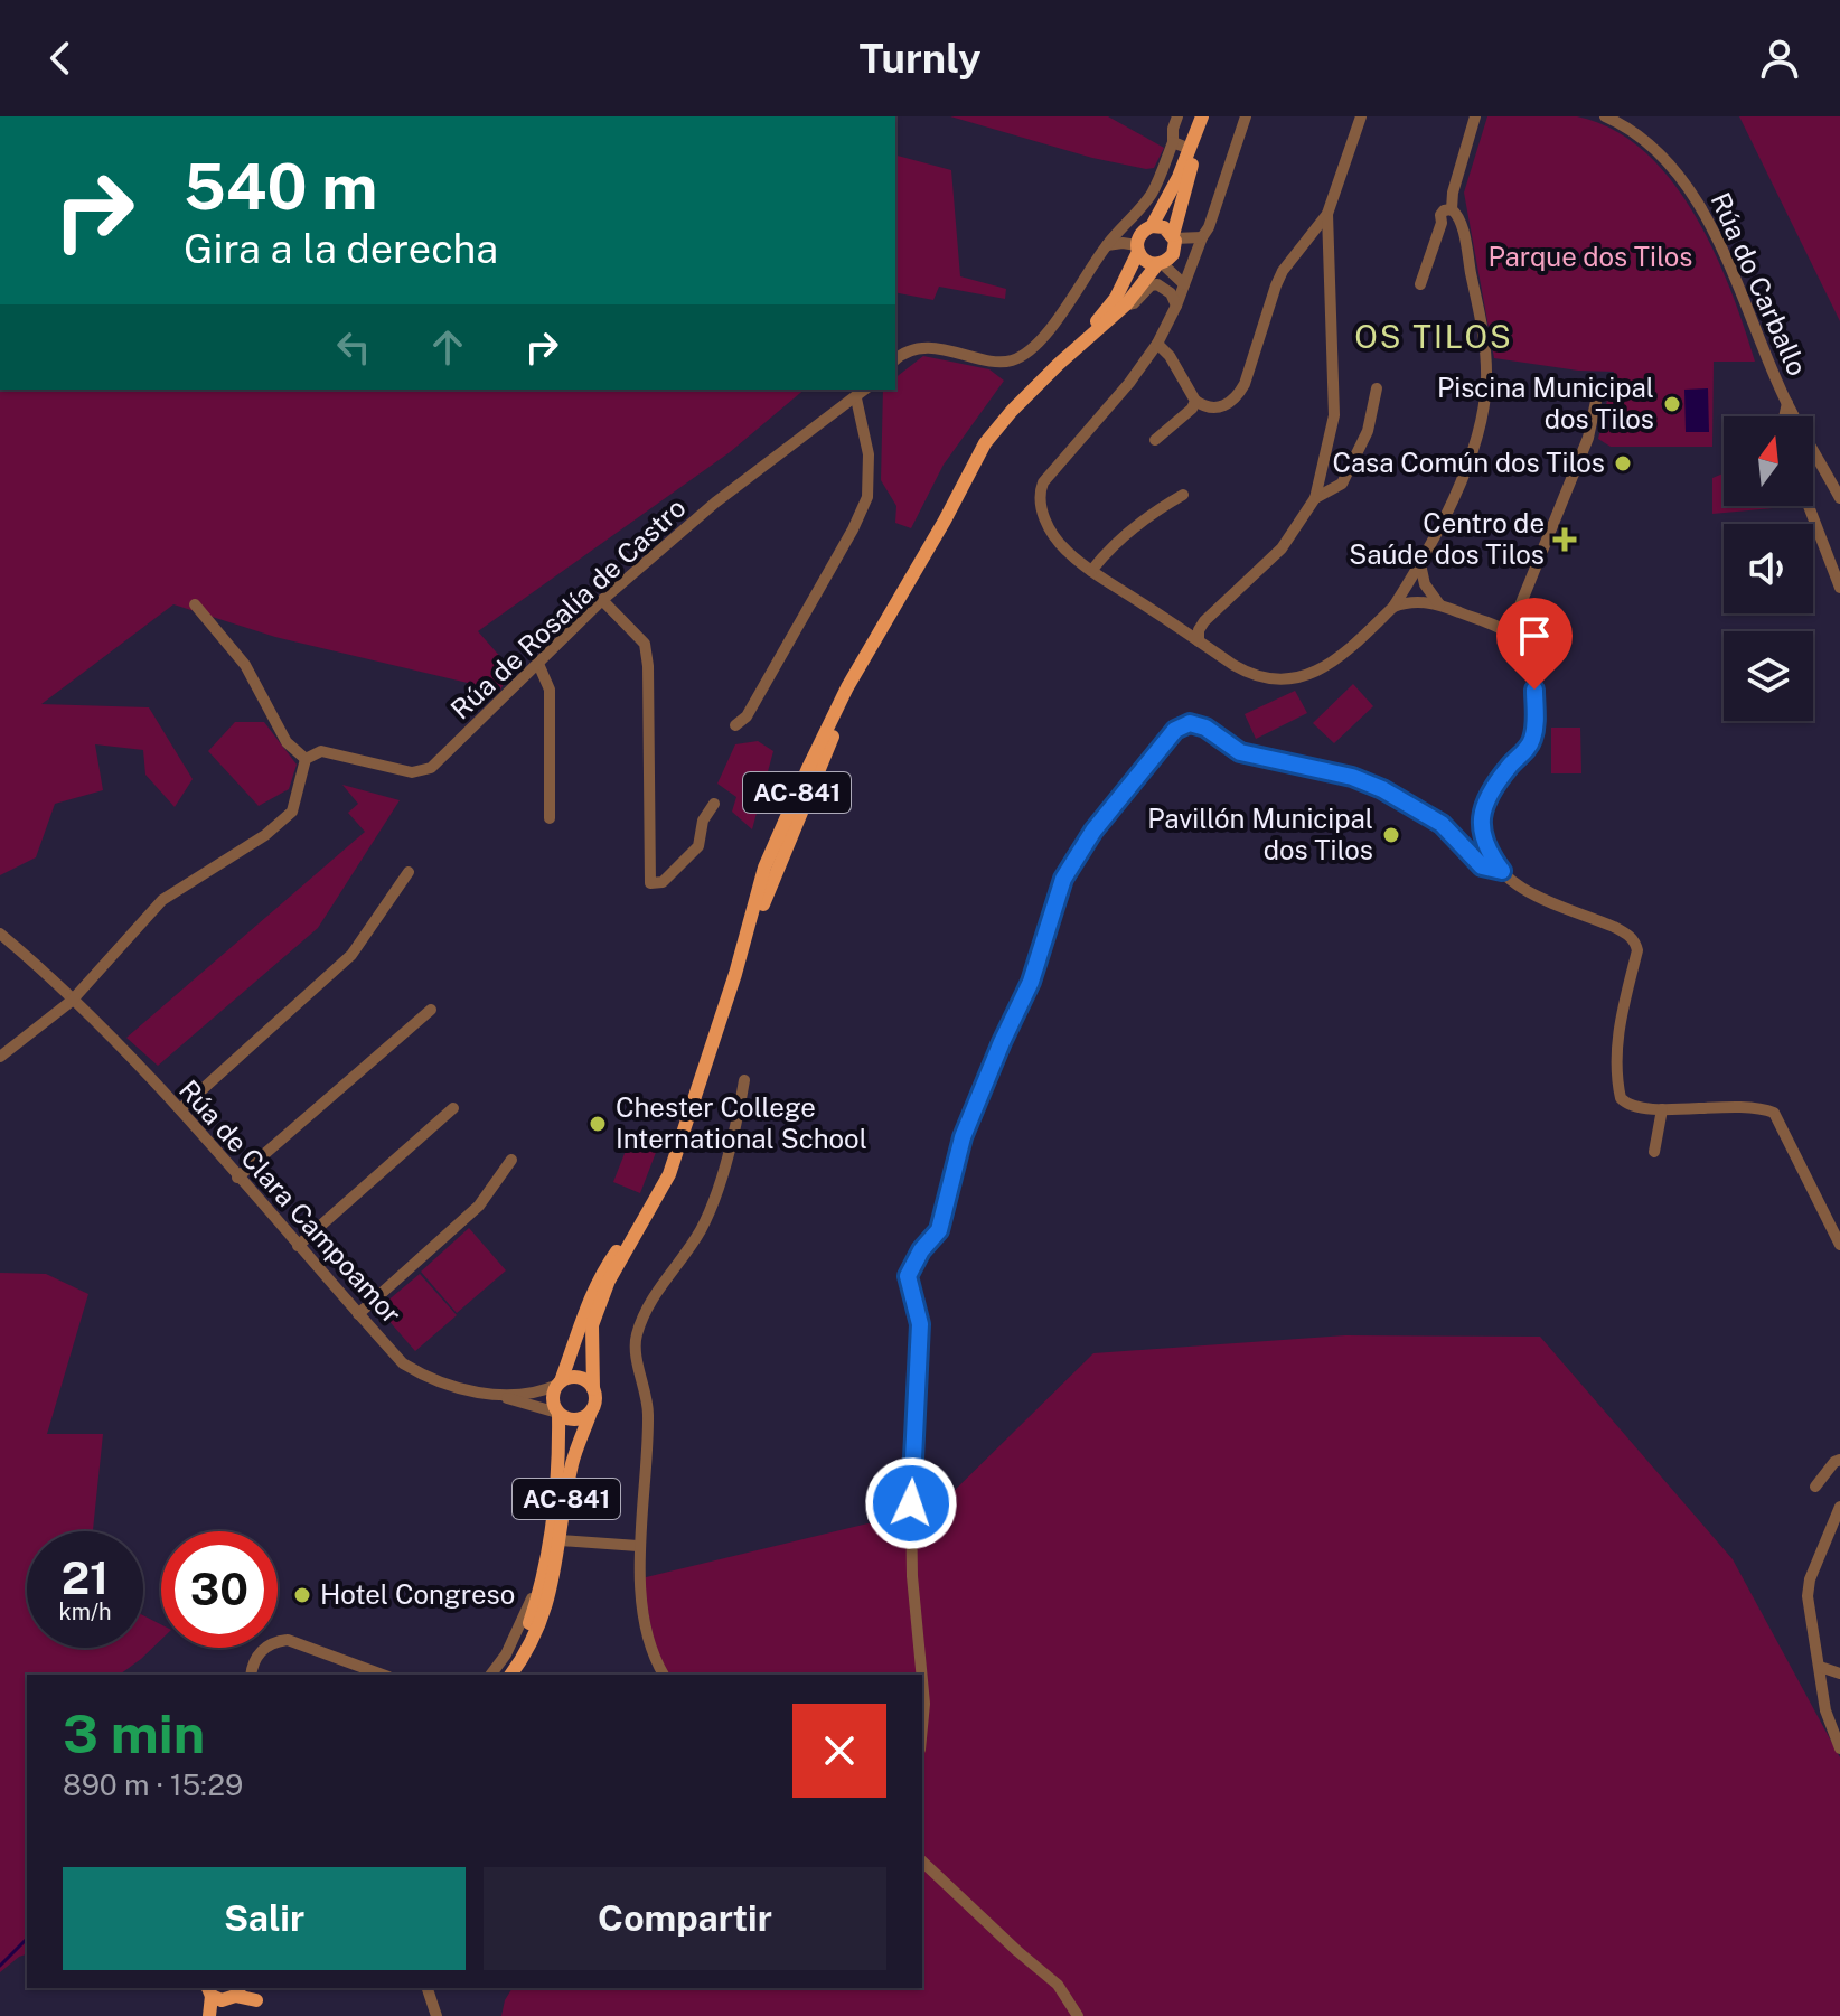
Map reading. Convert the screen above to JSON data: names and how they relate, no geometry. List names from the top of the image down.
{
  "streets": {
    "main road": ["AC-841"],
    "street": ["Rúa do Carballo", "Rúa de Rosalía de Castro", "Rúa de Clara Campoamor"]
  },
  "districts": ["OS TILOS"],
  "parks": ["Parque dos Tilos"],
  "places": {
    "other": [
      "Piscina Municipal dos Tilos",
      "Casa Común dos Tilos",
      "Pavillón Municipal dos Tilos",
      "Chester College International School",
      "Hotel Congreso"
    ],
    "health": ["Centro de Saúde dos Tilos"]
  },
  "north": "top",
  "page": {
    "header": "Turnly",
    "turn": ["540 m", "Gira a la derecha"],
    "speed": "21 km/h",
    "limit": "30",
    "heading": ["3 min", "890 m · 15:29"],
    "buttons": ["Salir", "Compartir"]
  }
}
